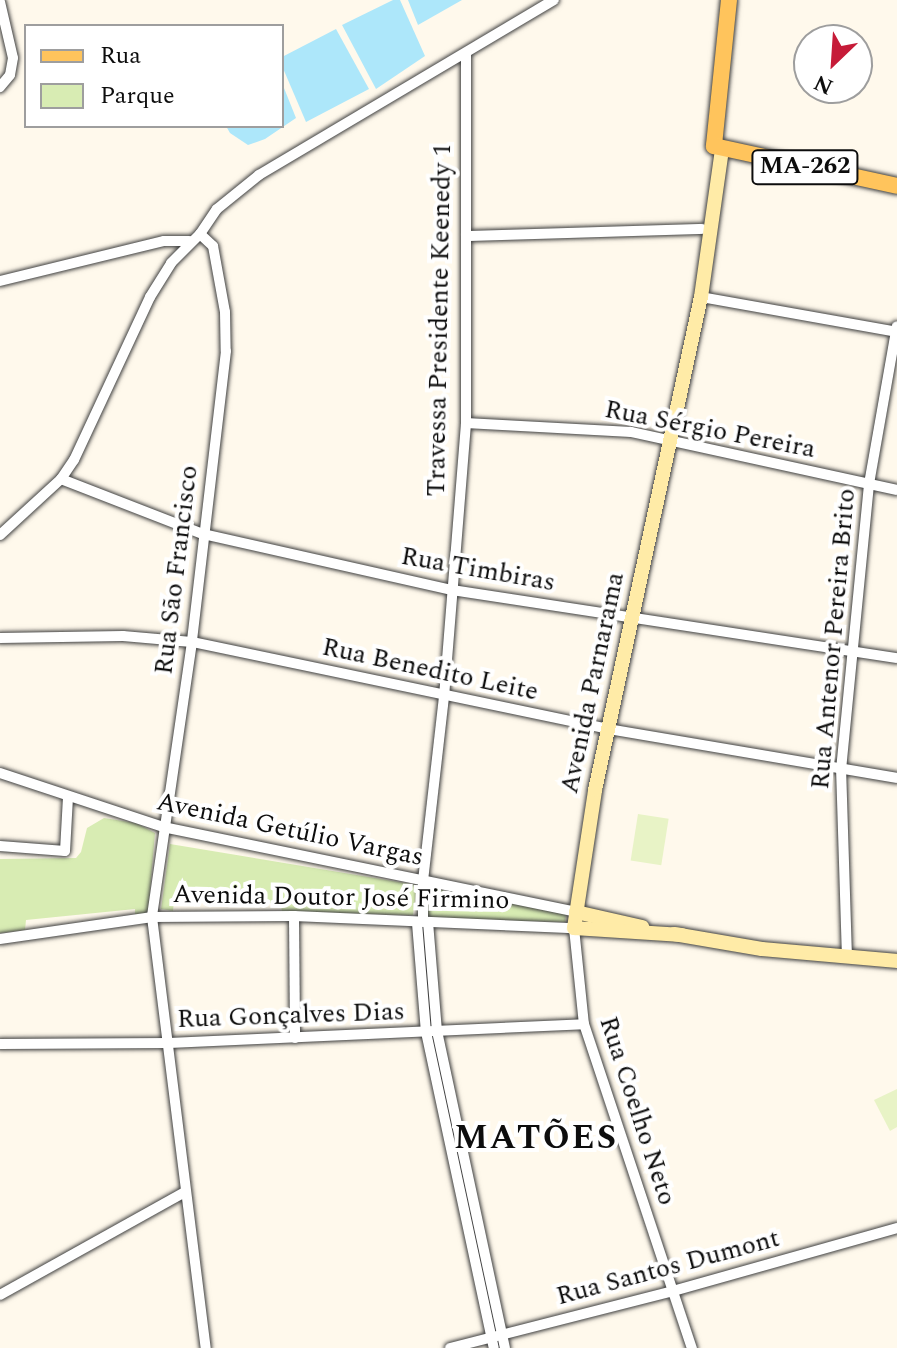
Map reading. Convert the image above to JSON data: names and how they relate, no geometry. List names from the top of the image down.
{
  "streets": {
    "main road": ["MA-262", "Avenida Parnarama"],
    "street": [
      "Travessa Presidente Keenedy 1",
      "Rua Sérgio Pereira",
      "Rua São Francisco",
      "Rua Timbiras",
      "Rua Antenor Pereira Brito",
      "Rua Benedito Leite",
      "Avenida Getúlio Vargas",
      "Avenida Doutor José Firmino",
      "Rua Gonçalves Dias",
      "Rua Coelho Neto",
      "Rua Santos Dumont"
    ]
  },
  "crossings": [
    ["MA-262", "Avenida Parnarama"],
    ["Travessa Presidente Keenedy 1", "Rua Sérgio Pereira"],
    ["Travessa Presidente Keenedy 1", "Rua Timbiras"],
    ["Travessa Presidente Keenedy 1", "Rua Benedito Leite"],
    ["Travessa Presidente Keenedy 1", "Avenida Getúlio Vargas"],
    ["Travessa Presidente Keenedy 1", "Avenida Doutor José Firmino"],
    ["Travessa Presidente Keenedy 1", "Rua Gonçalves Dias"],
    ["Travessa Presidente Keenedy 1", "Rua Santos Dumont"],
    ["Rua Sérgio Pereira", "Rua Antenor Pereira Brito"],
    ["Rua Sérgio Pereira", "Avenida Parnarama"],
    ["Rua São Francisco", "Rua Timbiras"],
    ["Rua São Francisco", "Rua Benedito Leite"],
    ["Rua São Francisco", "Avenida Getúlio Vargas"],
    ["Rua São Francisco", "Avenida Doutor José Firmino"],
    ["Rua São Francisco", "Rua Gonçalves Dias"],
    ["Rua Timbiras", "Rua Antenor Pereira Brito"],
    ["Rua Timbiras", "Avenida Parnarama"],
    ["Rua Antenor Pereira Brito", "Rua Benedito Leite"],
    ["Rua Antenor Pereira Brito", "Avenida Doutor José Firmino"],
    ["Rua Benedito Leite", "Avenida Parnarama"],
    ["Avenida Parnarama", "Avenida Getúlio Vargas"],
    ["Avenida Parnarama", "Avenida Doutor José Firmino"],
    ["Avenida Parnarama", "Rua Coelho Neto"],
    ["Avenida Getúlio Vargas", "Avenida Doutor José Firmino"],
    ["Avenida Doutor José Firmino", "Rua Coelho Neto"],
    ["Rua Gonçalves Dias", "Rua Coelho Neto"],
    ["Rua Coelho Neto", "Rua Santos Dumont"]
  ],
  "districts": ["MATÕES"],
  "legend": ["Rua", "Parque"],
  "north": "bottom left"
}
